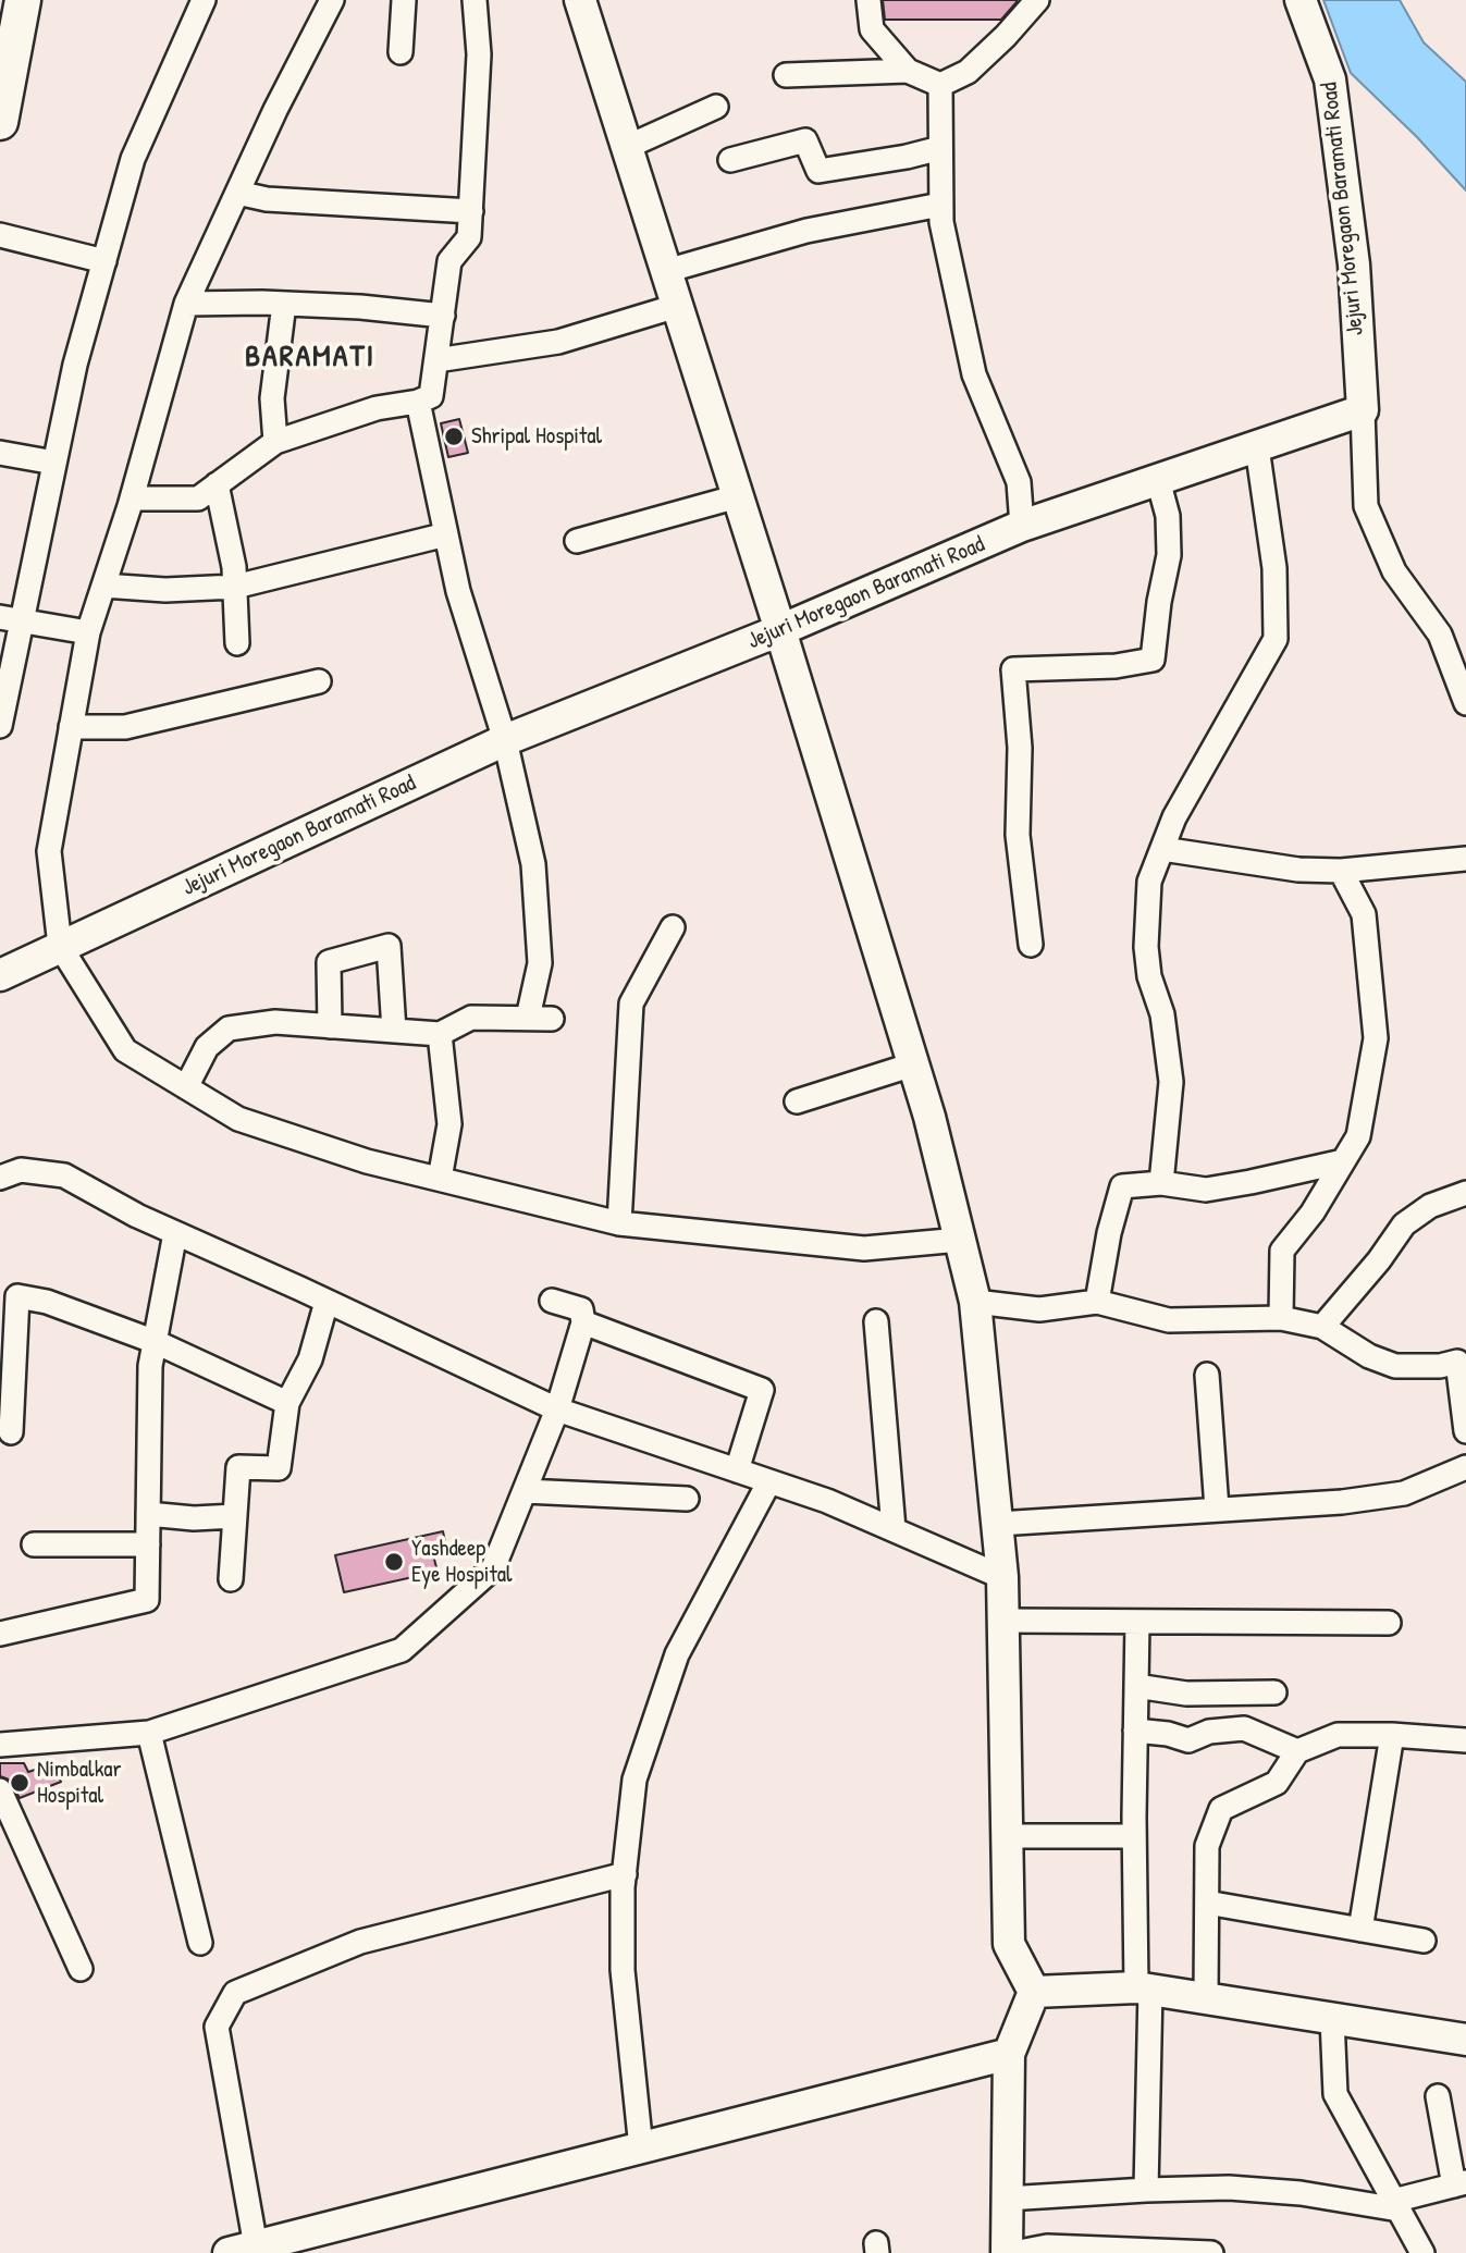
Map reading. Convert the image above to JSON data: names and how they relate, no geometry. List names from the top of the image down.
{
  "streets": {
    "street": ["Jejuri Moregaon Baramati Road"]
  },
  "districts": ["BARAMATI"],
  "places": ["Shripal Hospital", "Yashdeep Eye Hospital", "Nimbalkar Hospital"]
}
